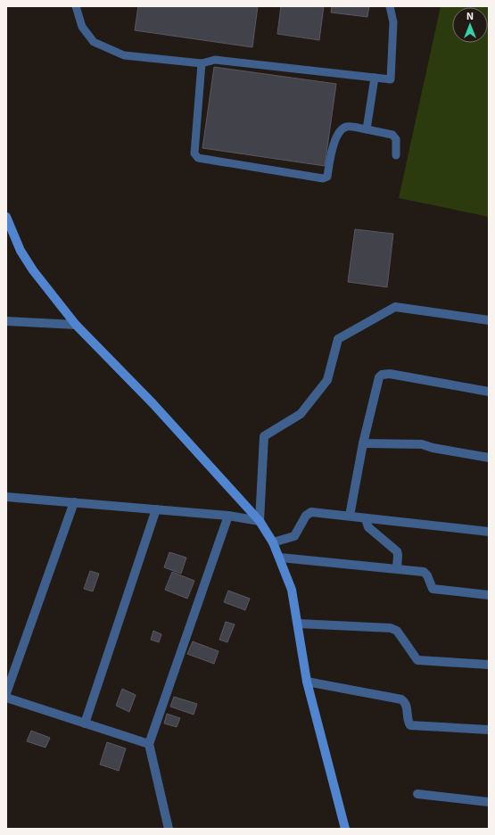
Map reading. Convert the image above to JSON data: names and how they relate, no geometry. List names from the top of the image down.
{
  "north": "top"
}
